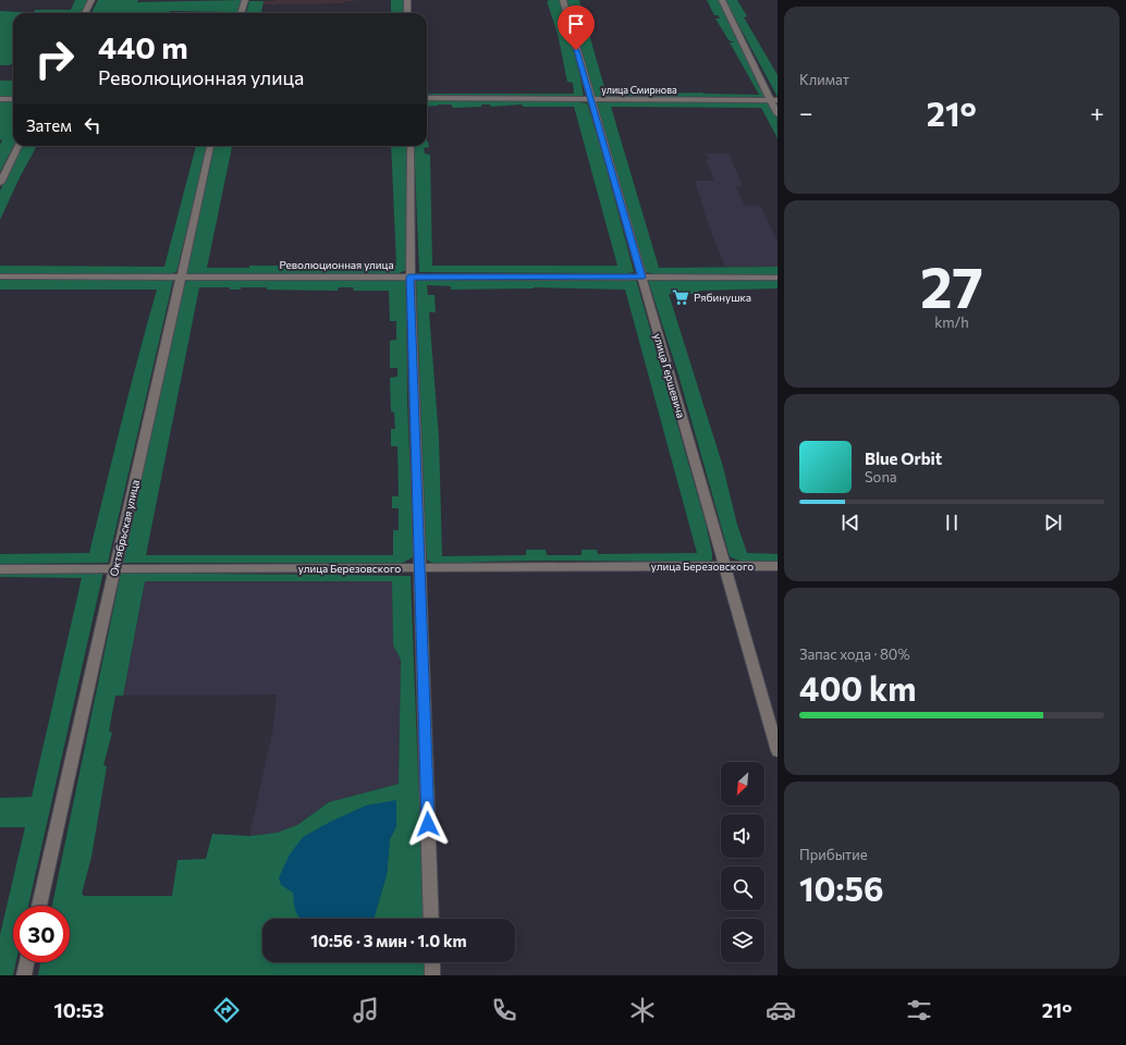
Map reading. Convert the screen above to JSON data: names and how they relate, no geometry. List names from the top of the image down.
{
  "streets": {
    "street": [
      "улица Смирнова",
      "Революционная улица",
      "улица Гершевича",
      "Октябрьская улица",
      "улица Березовского"
    ]
  },
  "crossings": [
    ["улица Смирнова", "улица Гершевича"],
    ["Революционная улица", "улица Гершевича"],
    ["Революционная улица", "Октябрьская улица"],
    ["улица Гершевича", "улица Березовского"],
    ["Октябрьская улица", "улица Березовского"]
  ],
  "places": {
    "supermarket": ["Рябинушка"]
  },
  "north": "bottom left",
  "page": {
    "tile": [
      "Климат",
      ["27", "km/h"],
      ["Запас хода · 80%", "400 km"],
      ["Прибытие", "10:56"]
    ],
    "turn": ["440 m", "Революционная улица"],
    "heat": ["−", "21°", "+"],
    "then": "Затем",
    "song": ["Blue Orbit", "Sona"],
    "limit": "30",
    "trip": "10:56 · 3 мин · 1.0 km",
    "tabs": ["10:53", "21°"]
  }
}
